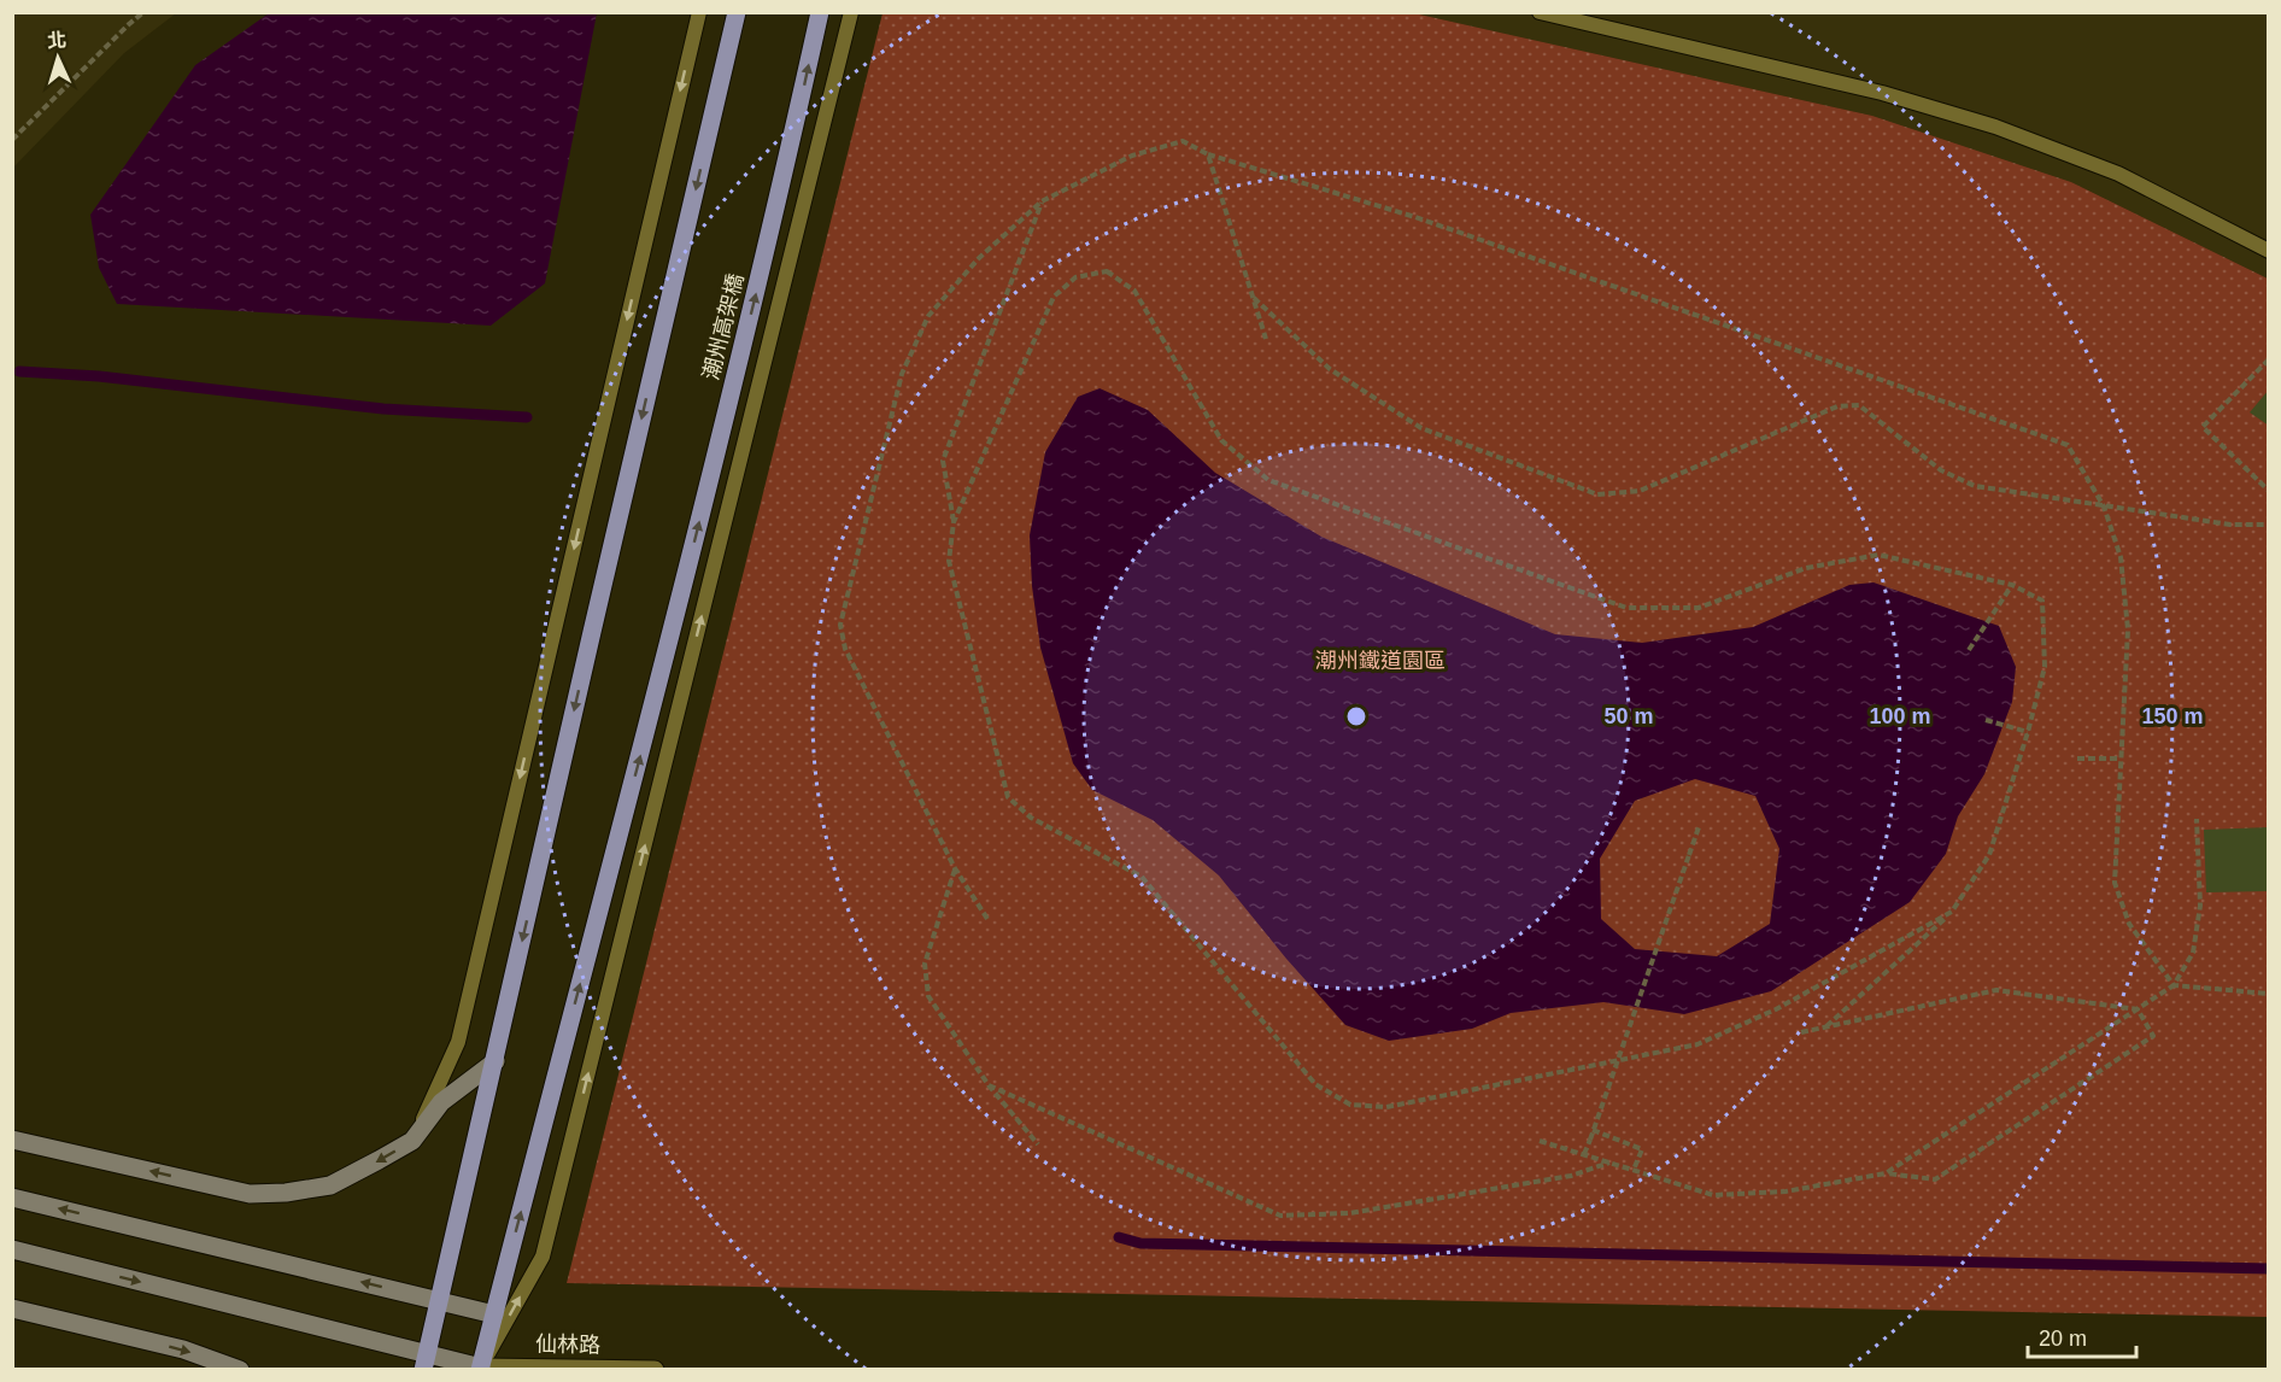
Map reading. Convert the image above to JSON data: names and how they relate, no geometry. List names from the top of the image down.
{
  "streets": {
    "main road": ["潮州高架橋"],
    "street": ["仙林路"]
  },
  "crossings": [
    ["潮州高架橋", "仙林路"]
  ],
  "parks": ["潮州鐵道園區"],
  "scale_bar": "20 m",
  "north": "top",
  "rings": ["50 m", "100 m", "150 m"]
}
